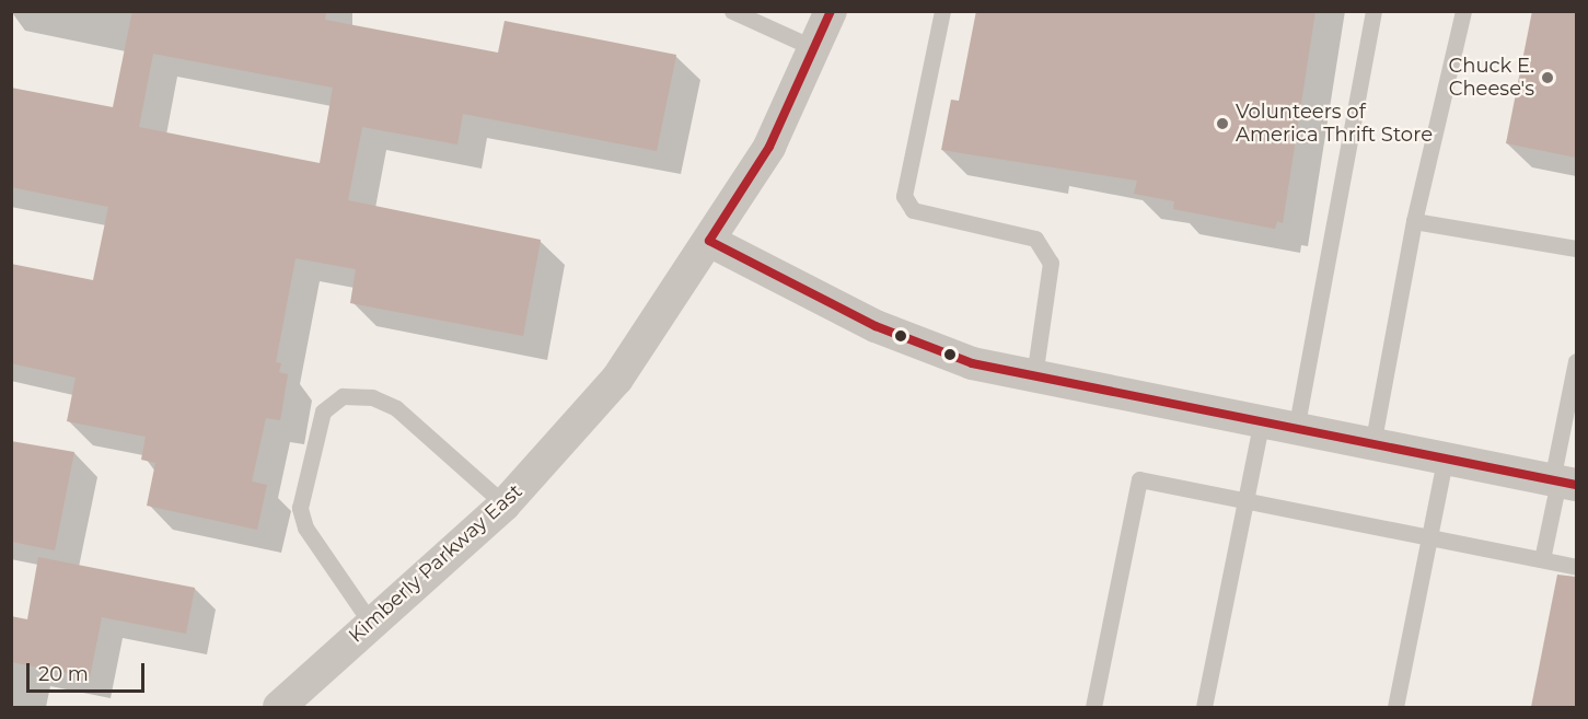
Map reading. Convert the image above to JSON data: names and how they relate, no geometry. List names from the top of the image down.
{
  "streets": {
    "street": ["Kimberly Parkway East"]
  },
  "places": ["Chuck E. Cheese's", "Volunteers of America Thrift Store"],
  "scale_bar": "20 m"
}
